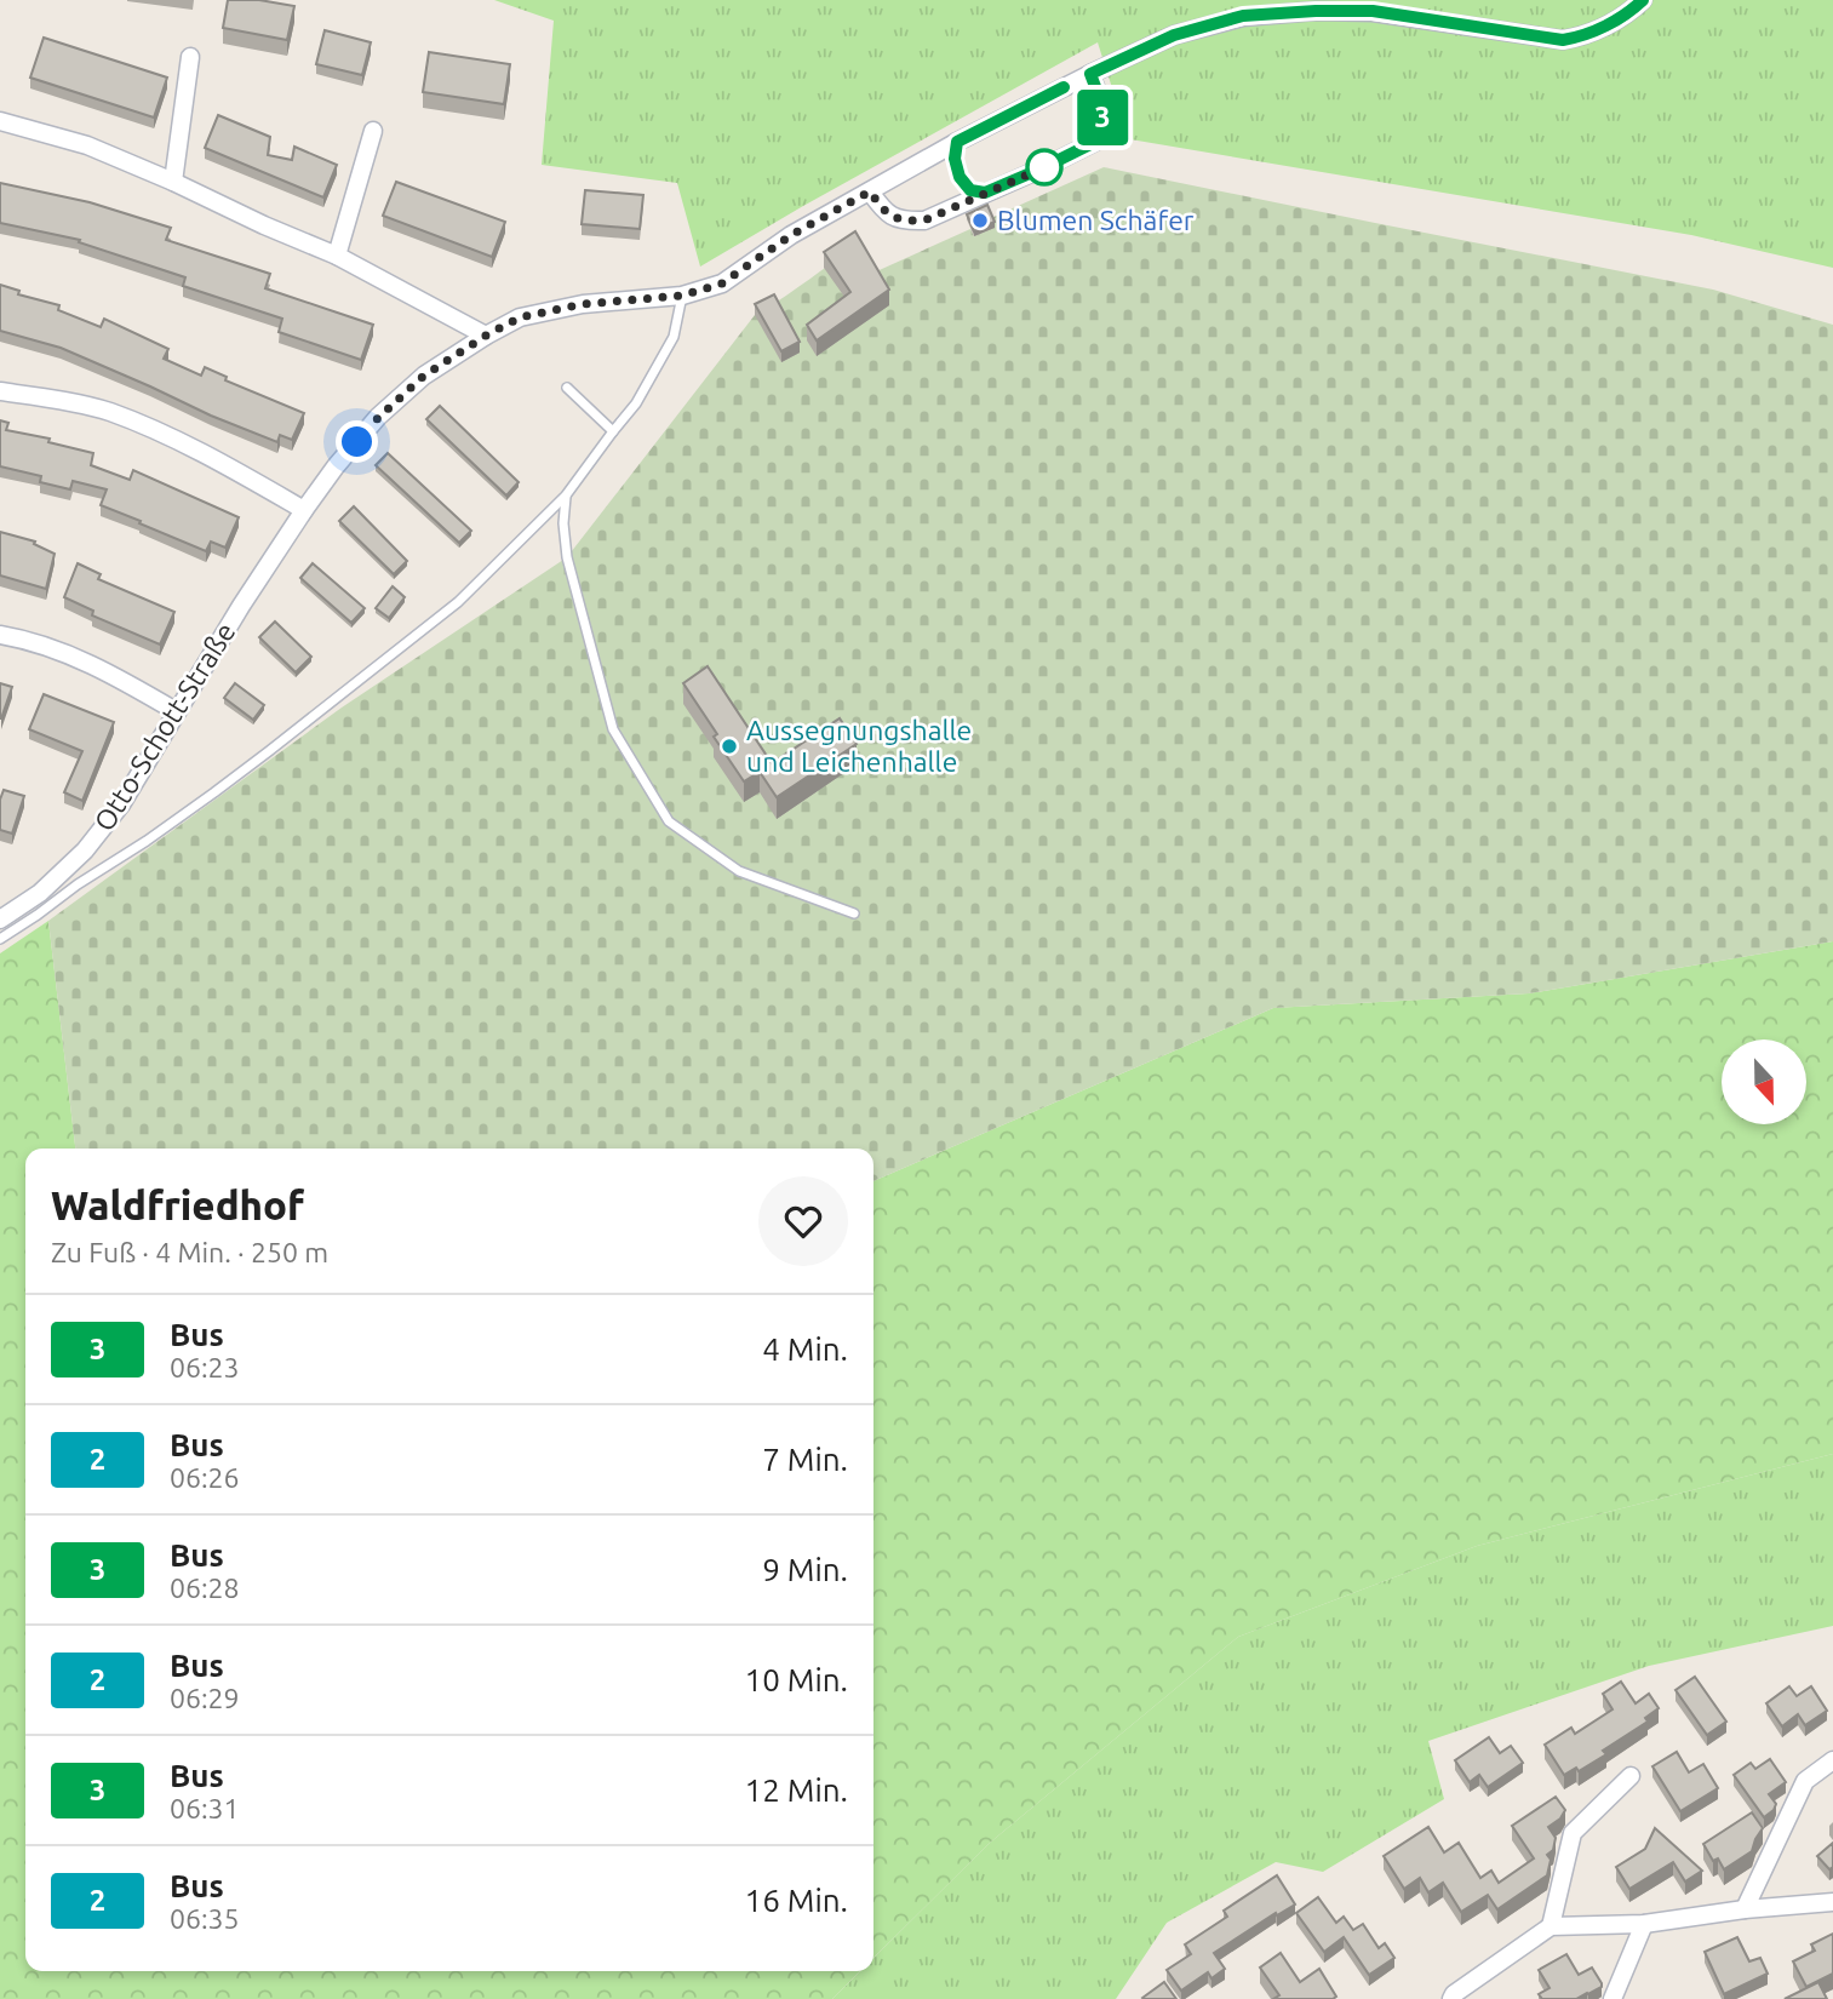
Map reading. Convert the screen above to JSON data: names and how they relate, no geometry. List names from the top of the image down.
{
  "streets": {
    "street": ["Otto-Schott-Straße"]
  },
  "places": ["Blumen Schäfer", "Aussegnungshalle und Leichenhalle"],
  "lines": ["bus line 3"],
  "north": "bottom",
  "page": {
    "on_map": "3",
    "heading": ["Waldfriedhof", "Zu Fuß · 4 Min. · 250 m"],
    "list": [
      {
        "mark": "3",
        "name": "Bus",
        "note": "06:23",
        "value": "4 Min."
      },
      {
        "mark": "2",
        "name": "Bus",
        "note": "06:26",
        "value": "7 Min."
      },
      {
        "mark": "3",
        "name": "Bus",
        "note": "06:28",
        "value": "9 Min."
      },
      {
        "mark": "2",
        "name": "Bus",
        "note": "06:29",
        "value": "10 Min."
      },
      {
        "mark": "3",
        "name": "Bus",
        "note": "06:31",
        "value": "12 Min."
      },
      {
        "mark": "2",
        "name": "Bus",
        "note": "06:35",
        "value": "16 Min."
      }
    ]
  }
}
